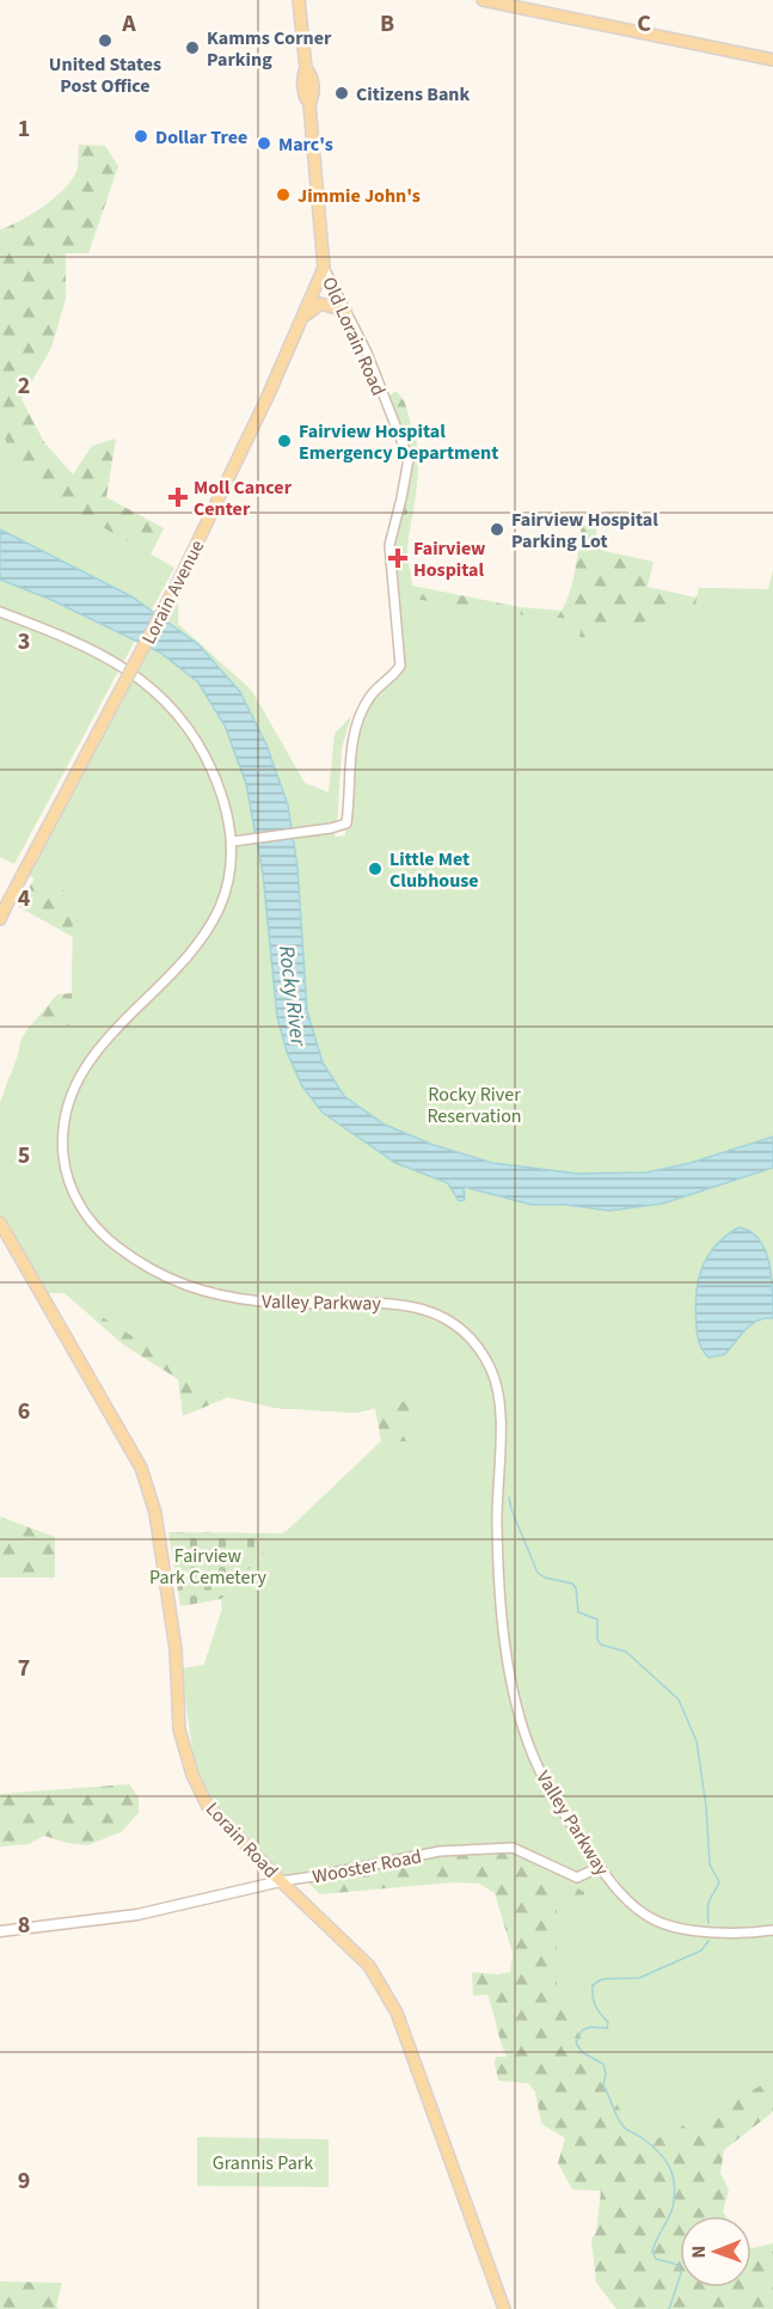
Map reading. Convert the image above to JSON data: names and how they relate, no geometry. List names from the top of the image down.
{
  "streets": {
    "main road": ["Lorain Avenue", "Lorain Road", "Wooster Road"],
    "street": ["Old Lorain Road", "Valley Parkway"]
  },
  "crossings": [
    ["Old Lorain Road", "Lorain Avenue"],
    ["Old Lorain Road", "Valley Parkway"],
    ["Valley Parkway", "Wooster Road"],
    ["Lorain Road", "Wooster Road"]
  ],
  "water": ["Rocky River"],
  "parks": ["Rocky River Reservation", "Fairview Park Cemetery", "Grannis Park"],
  "places": {
    "other": [
      "United States Post Office",
      "Kamms Corner Parking",
      "Citizens Bank",
      "Dollar Tree",
      "Marc's",
      "Jimmie John's",
      "Fairview Hospital Emergency Department",
      "Fairview Hospital Parking Lot",
      "Little Met Clubhouse"
    ],
    "health": ["Moll Cancer Center", "Fairview Hospital"]
  },
  "north": "left",
  "grid": {
    "columns": ["A", "B", "C"],
    "rows": [
      "1",
      "2",
      "3",
      "4",
      "5",
      "6",
      "7",
      "8",
      "9"
    ]
  }
}
